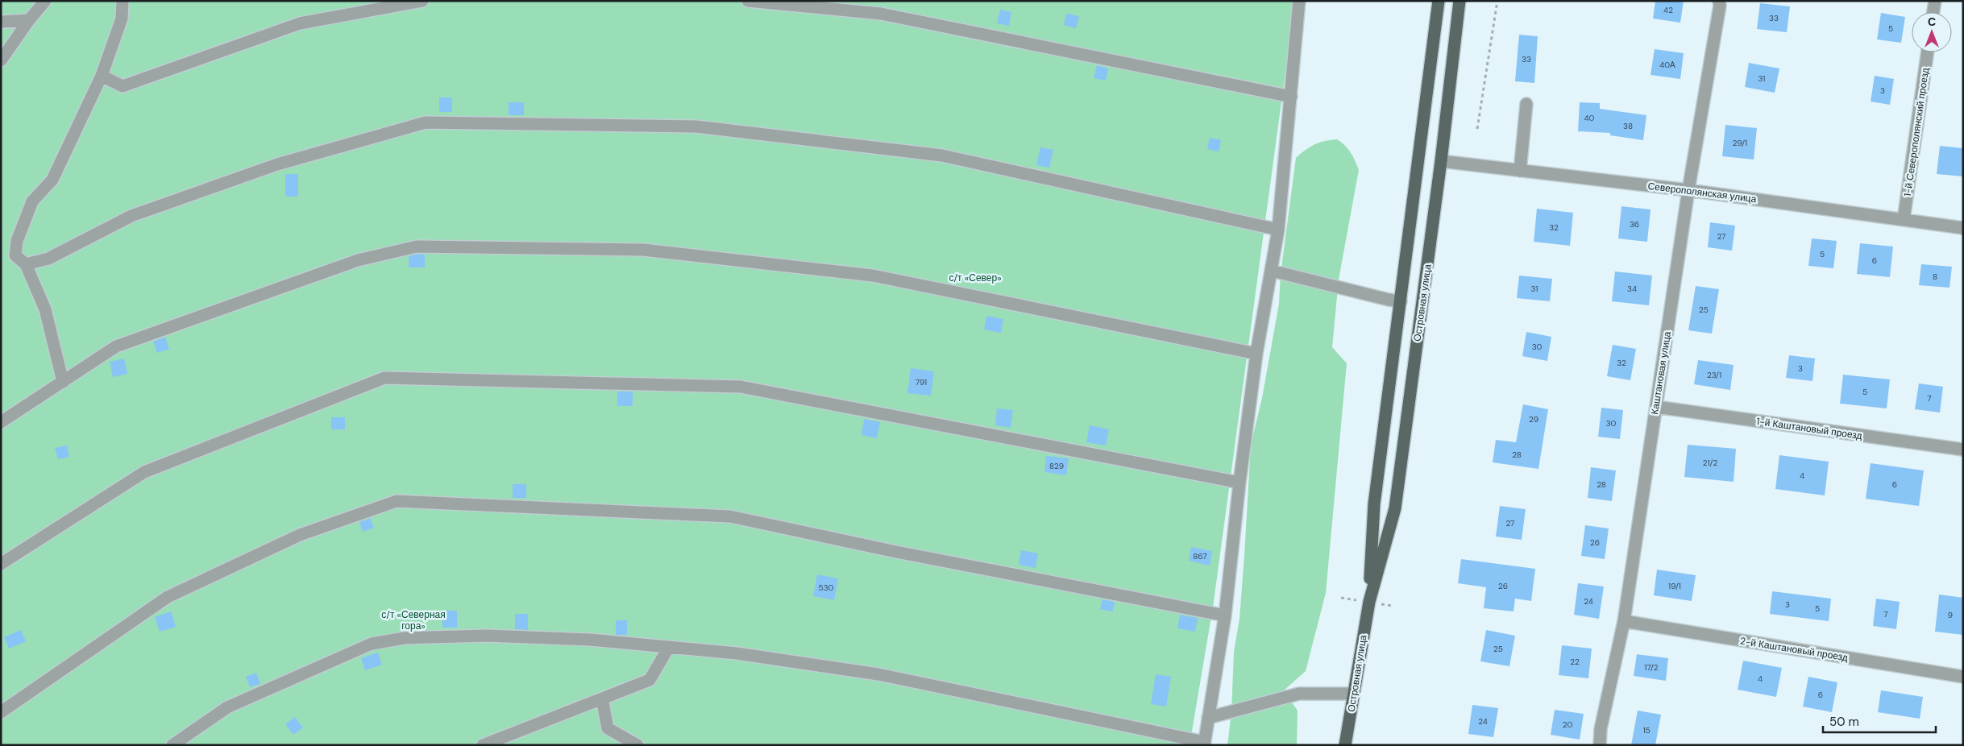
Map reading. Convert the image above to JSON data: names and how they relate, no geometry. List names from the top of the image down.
{
  "streets": {
    "main road": ["Островная улица"],
    "street": [
      "1-й Северополянский проезд",
      "Северополянская улица",
      "Каштановая улица",
      "1-й Каштановый проезд",
      "2-й Каштановый проезд"
    ]
  },
  "crossings": [
    ["1-й Северополянский проезд", "Северополянская улица"],
    ["Северополянская улица", "Островная улица"],
    ["Северополянская улица", "Каштановая улица"],
    ["Каштановая улица", "1-й Каштановый проезд"],
    ["Каштановая улица", "2-й Каштановый проезд"]
  ],
  "parks": ["с/т «Север»", "с/т «Северная гора»"],
  "house_numbers": [
    "42",
    "33",
    "5",
    "33",
    "40А",
    "31",
    "3",
    "40",
    "38",
    "29/1",
    "36",
    "32",
    "27",
    "5",
    "6",
    "8",
    "31",
    "34",
    "25",
    "30",
    "32",
    "3",
    "23/1",
    "791",
    "5",
    "7",
    "29",
    "30",
    "28",
    "21/2",
    "829",
    "4",
    "28",
    "6",
    "27",
    "26",
    "867",
    "26",
    "19/1",
    "530",
    "24",
    "3",
    "5",
    "7",
    "9",
    "25",
    "22",
    "17/2",
    "4",
    "6",
    "24",
    "20",
    "15"
  ],
  "scale_bar": "50 m",
  "north": "top"
}
